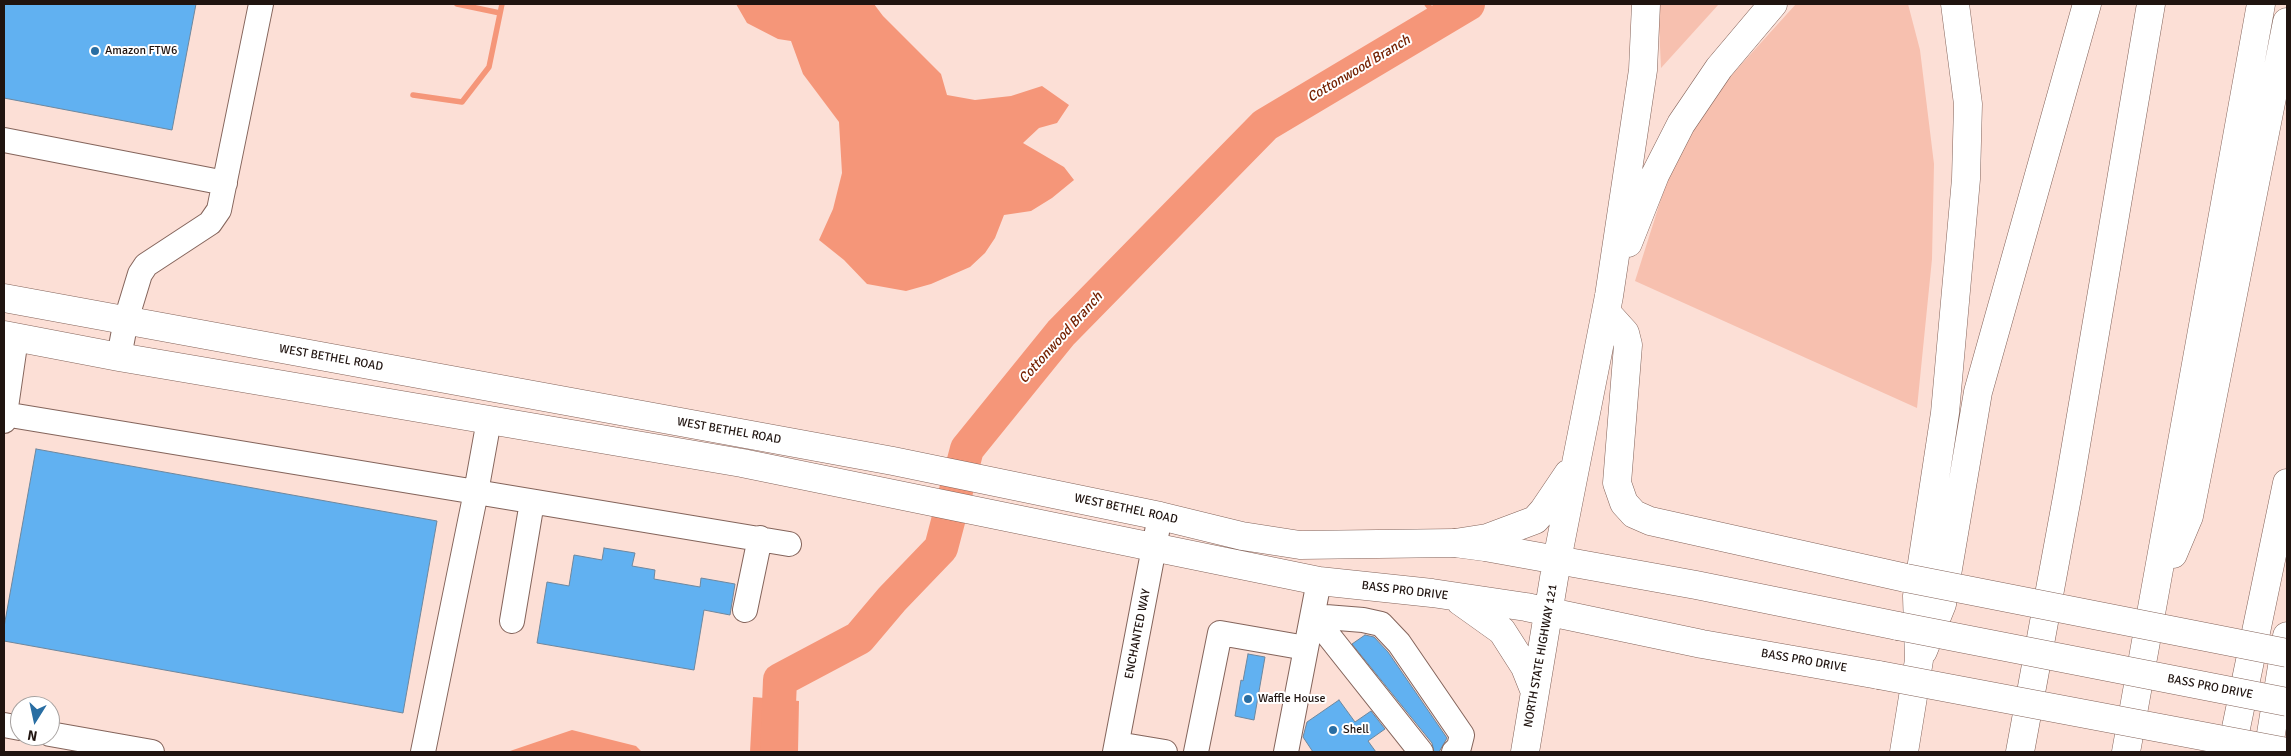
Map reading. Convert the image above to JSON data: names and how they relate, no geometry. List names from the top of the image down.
{
  "streets": {
    "main road": ["WEST BETHEL ROAD", "BASS PRO DRIVE", "NORTH STATE HIGHWAY 121"],
    "street": ["ENCHANTED WAY"]
  },
  "crossings": [
    ["WEST BETHEL ROAD", "BASS PRO DRIVE"],
    ["WEST BETHEL ROAD", "ENCHANTED WAY"],
    ["BASS PRO DRIVE", "NORTH STATE HIGHWAY 121"]
  ],
  "water": ["Cottonwood Branch"],
  "places": ["Amazon FTW6", "Waffle House", "Shell"],
  "north": "bottom"
}
